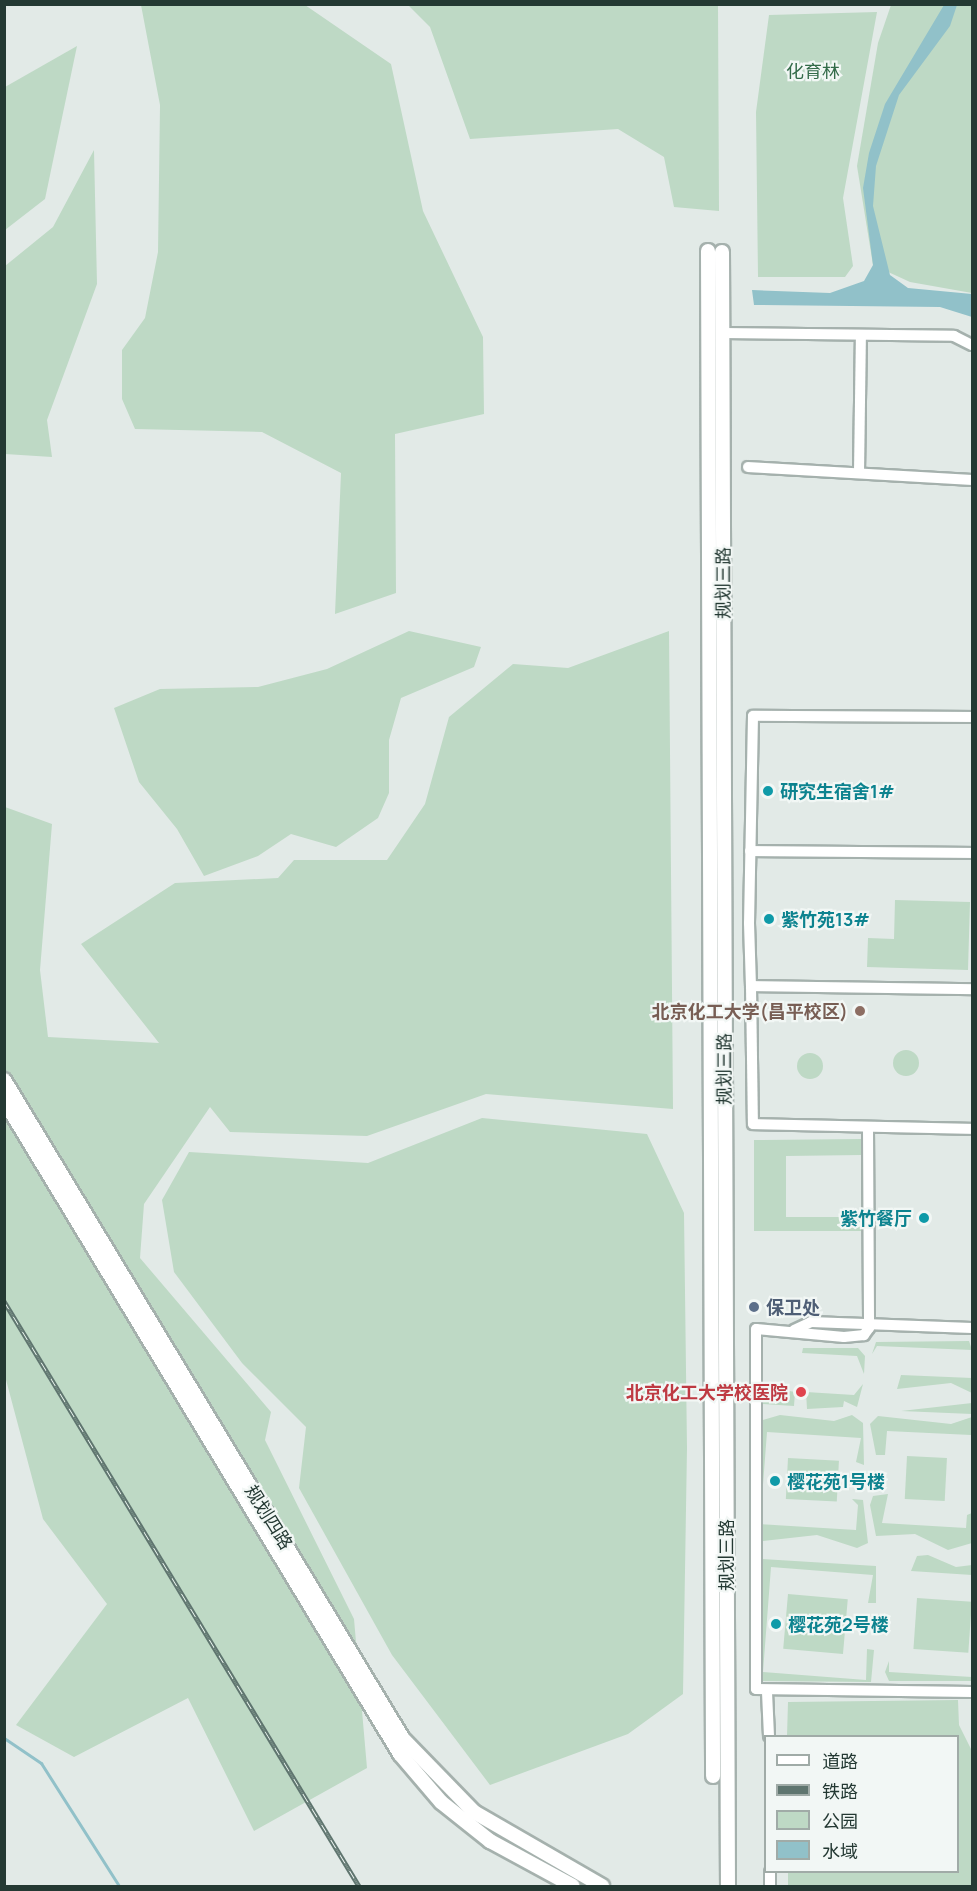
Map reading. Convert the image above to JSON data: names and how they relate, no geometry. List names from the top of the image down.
{
  "streets": {
    "main road": ["规划三路", "规划四路"]
  },
  "parks": ["化育林"],
  "places": [
    "研究生宿舍1#",
    "紫竹苑13#",
    "北京化工大学(昌平校区)",
    "紫竹餐厅",
    "保卫处",
    "北京化工大学校医院",
    "樱花苑1号楼",
    "樱花苑2号楼"
  ],
  "legend": [
    "道路",
    "铁路",
    "公园",
    "水域"
  ]
}
